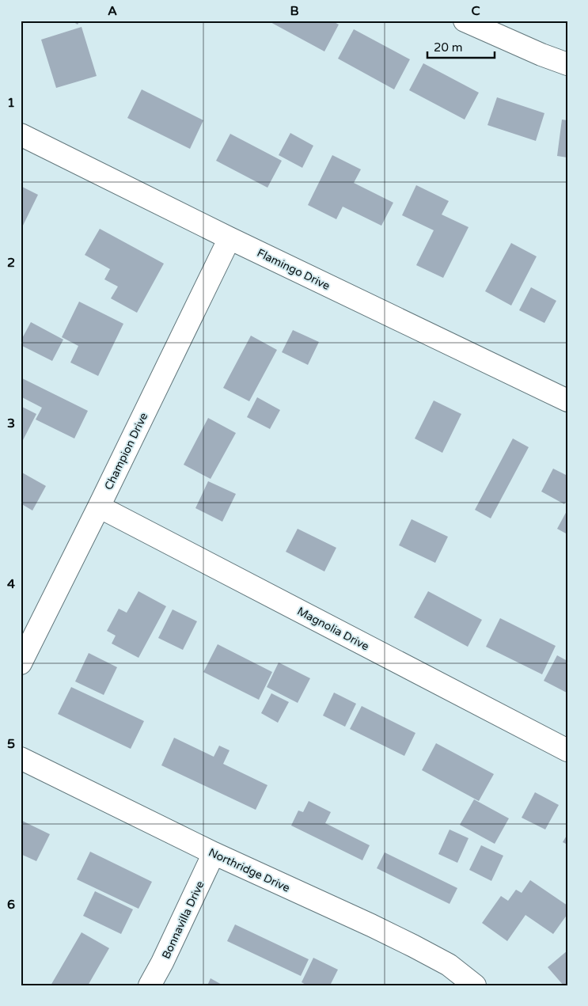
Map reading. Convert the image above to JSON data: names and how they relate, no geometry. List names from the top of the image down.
{
  "streets": {
    "street": [
      "Flamingo Drive",
      "Champion Drive",
      "Magnolia Drive",
      "Northridge Drive",
      "Bonnavilla Drive"
    ]
  },
  "crossings": [
    ["Flamingo Drive", "Champion Drive"],
    ["Champion Drive", "Magnolia Drive"],
    ["Northridge Drive", "Bonnavilla Drive"]
  ],
  "scale_bar": "20 m",
  "grid": {
    "columns": ["A", "B", "C"],
    "rows": [
      "1",
      "2",
      "3",
      "4",
      "5",
      "6"
    ]
  }
}
